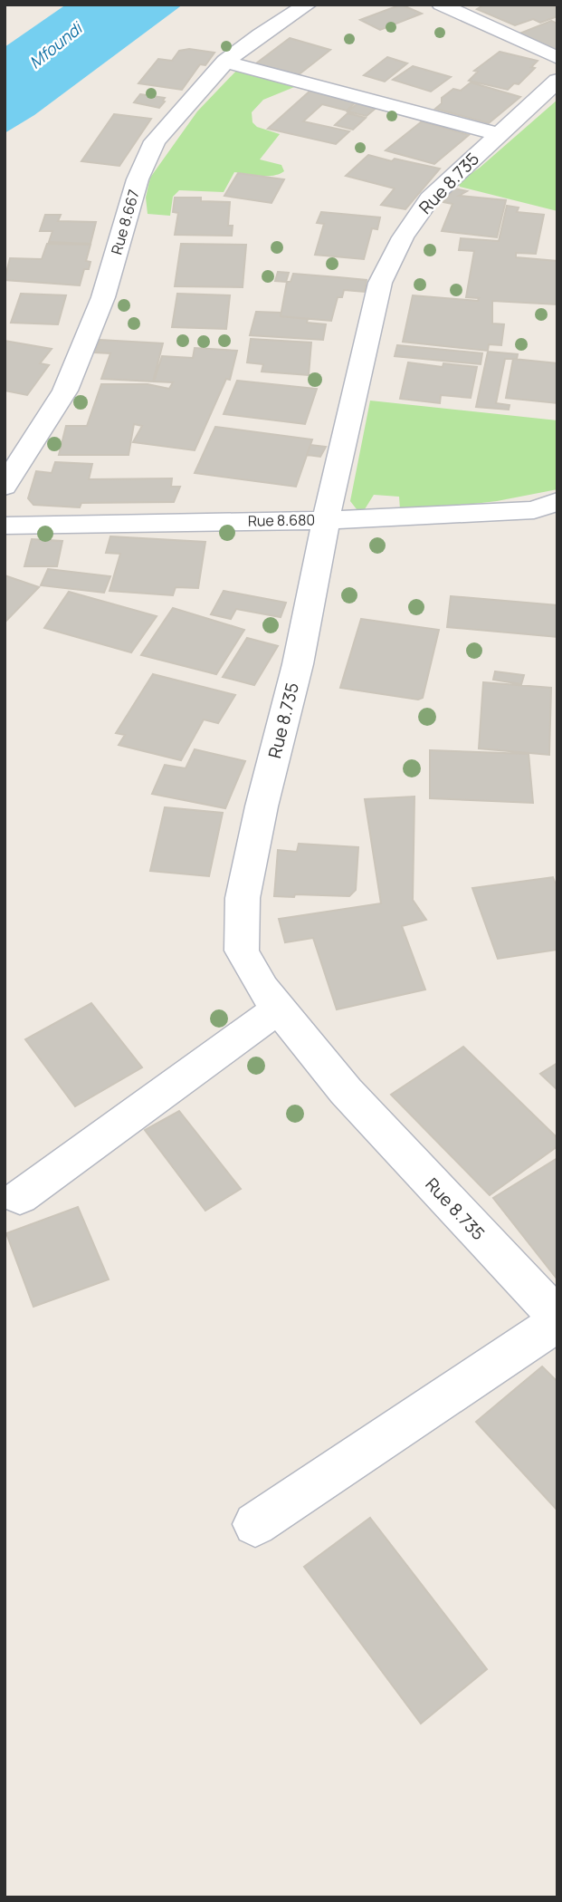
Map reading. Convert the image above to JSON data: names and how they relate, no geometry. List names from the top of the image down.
{
  "streets": {
    "street": ["Rue 8.735", "Rue 8.667", "Rue 8.680"]
  },
  "crossings": [
    ["Rue 8.735", "Rue 8.680"]
  ],
  "water": ["Mfoundi"]
}
